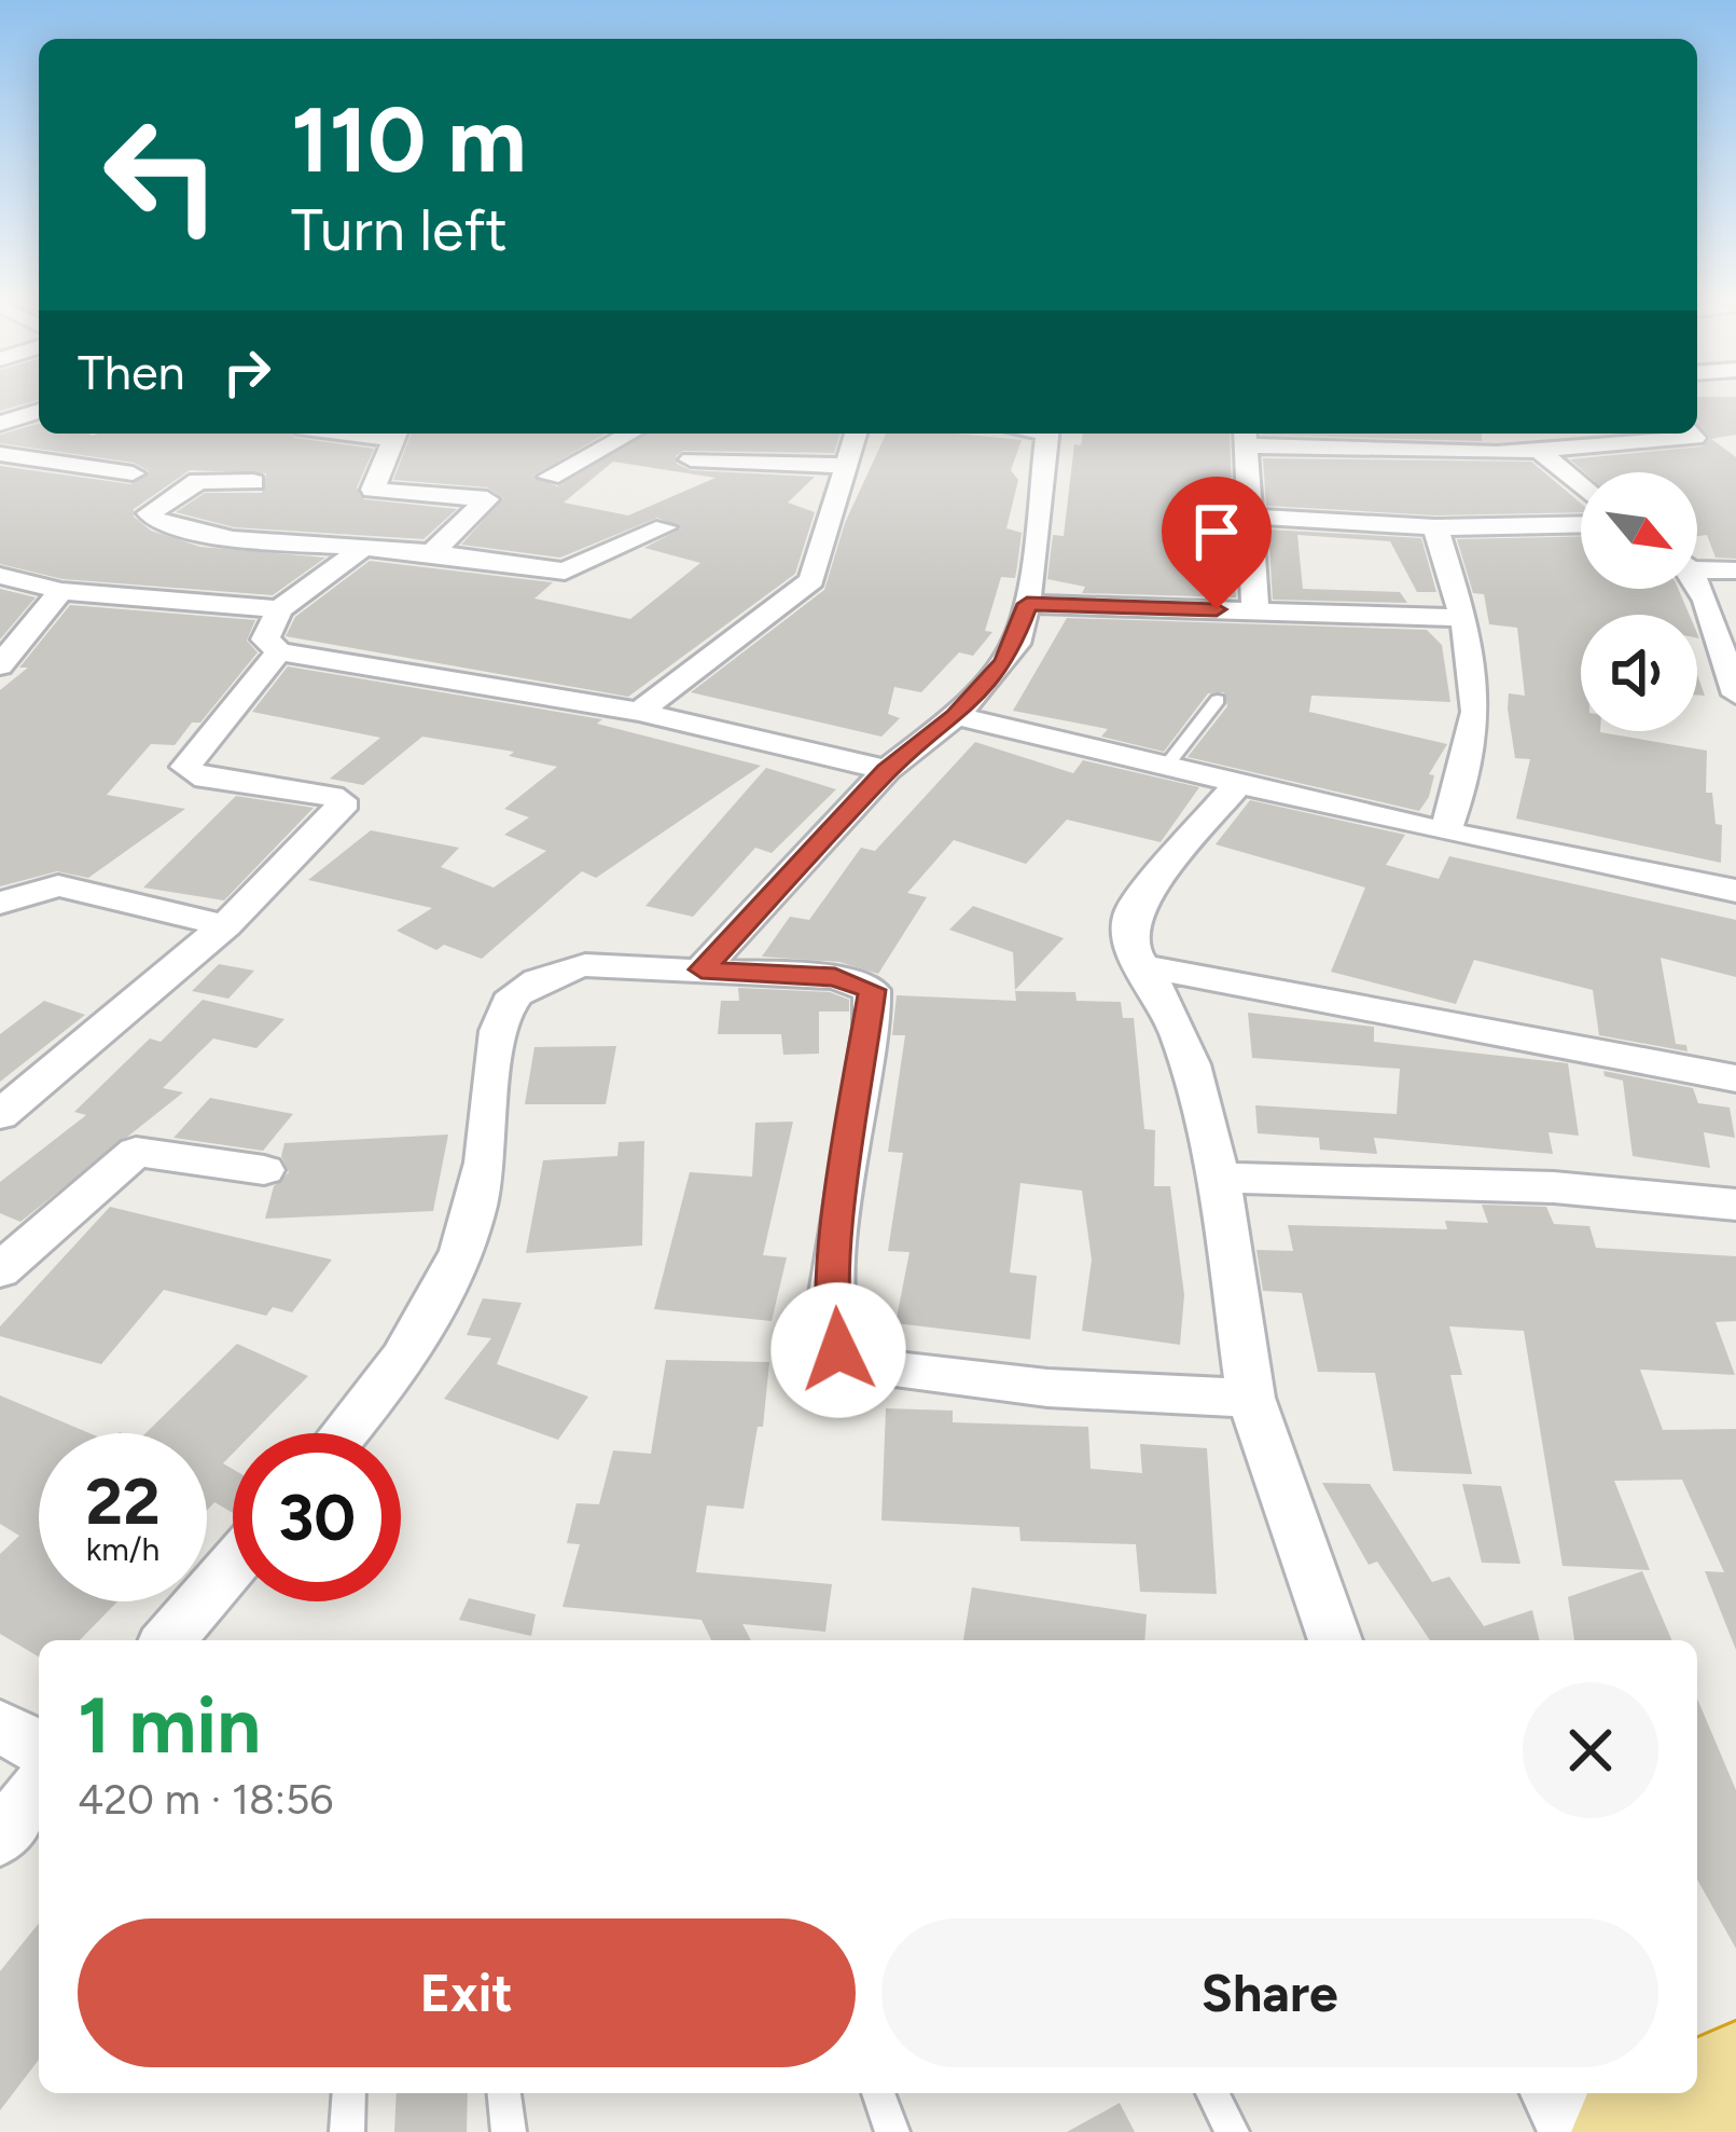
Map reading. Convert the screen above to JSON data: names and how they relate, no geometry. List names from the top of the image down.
{
  "north": "bottom right",
  "page": {
    "turn": ["110 m", "Turn left"],
    "then": "Then",
    "speed": "22 km/h",
    "limit": "30",
    "heading": ["1 min", "420 m · 18:56"],
    "buttons": ["Exit", "Share"]
  }
}
